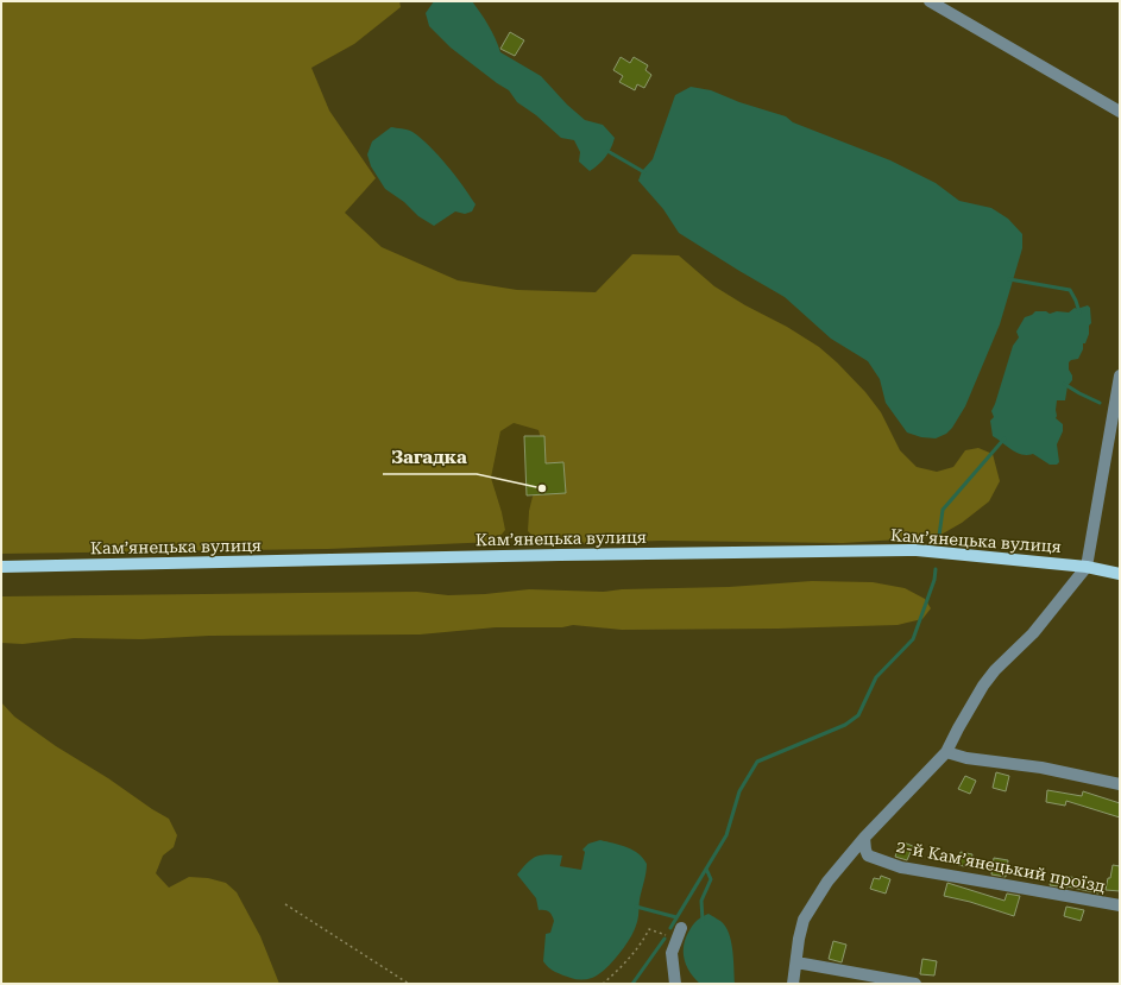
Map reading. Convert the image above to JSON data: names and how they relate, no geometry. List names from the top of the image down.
{
  "streets": {
    "main road": ["Камʼянецька вулиця"],
    "street": ["2-й Камʼянецький проїзд"]
  },
  "places": ["Загадка"]
}
